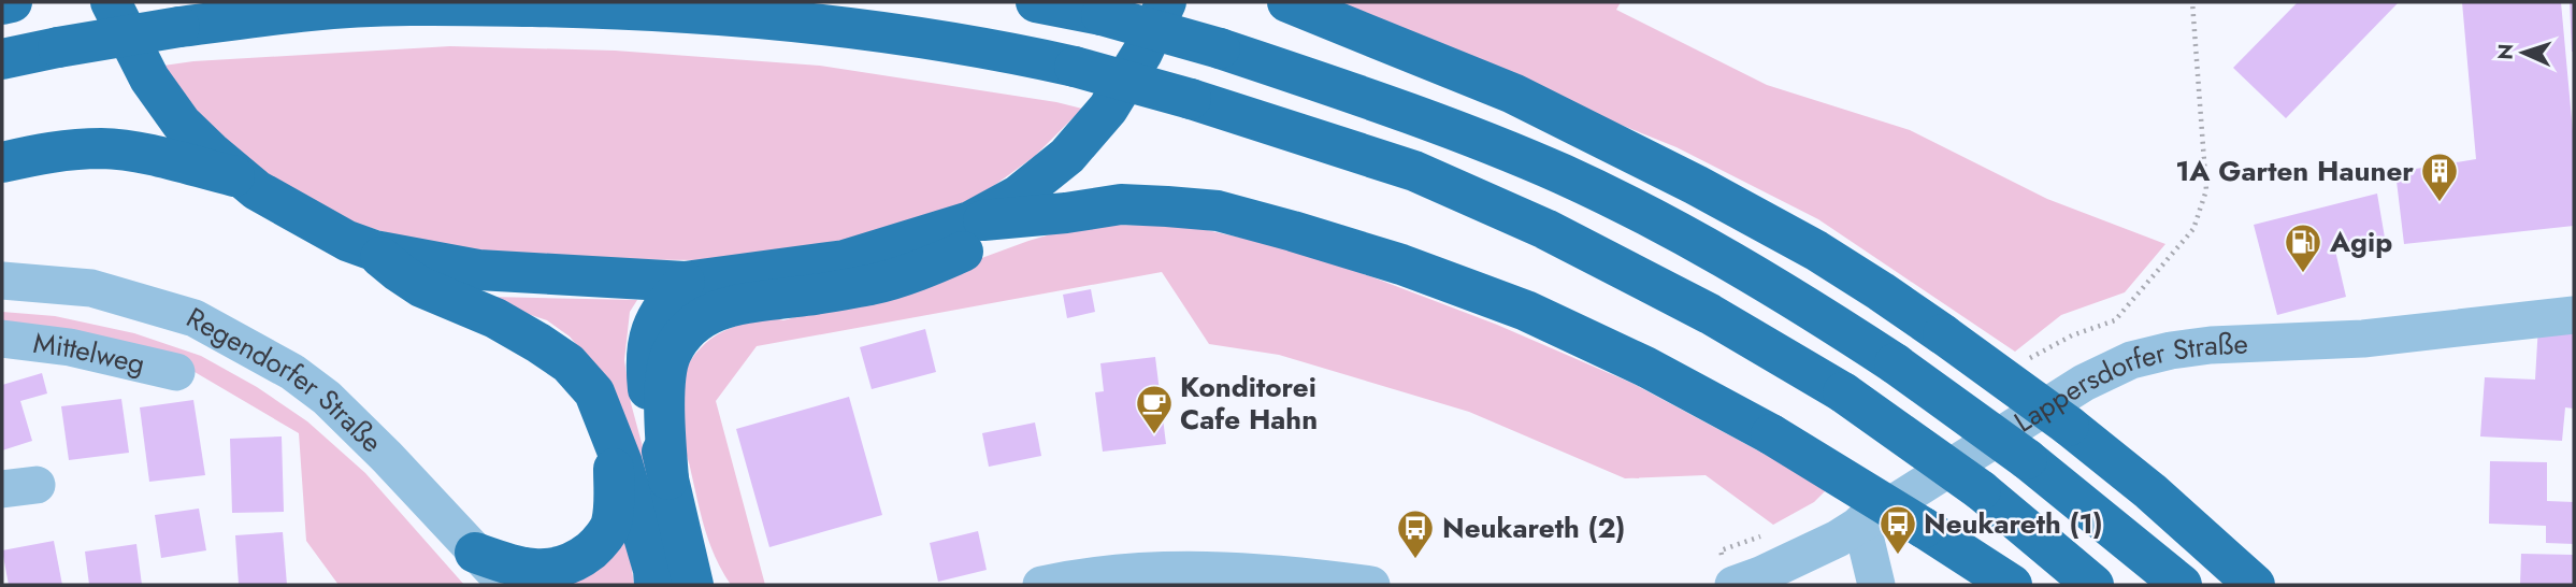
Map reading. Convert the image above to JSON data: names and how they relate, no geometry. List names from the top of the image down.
{
  "streets": {
    "street": ["Mittelweg", "Regendorfer Straße", "Lappersdorfer Straße"]
  },
  "places": {
    "building": ["1A Garten Hauner"],
    "fuel station": ["Agip"],
    "cafe": ["Konditorei Cafe Hahn"],
    "bus stop": ["Neukareth (1)", "Neukareth (2)"]
  },
  "north": "left"
}
